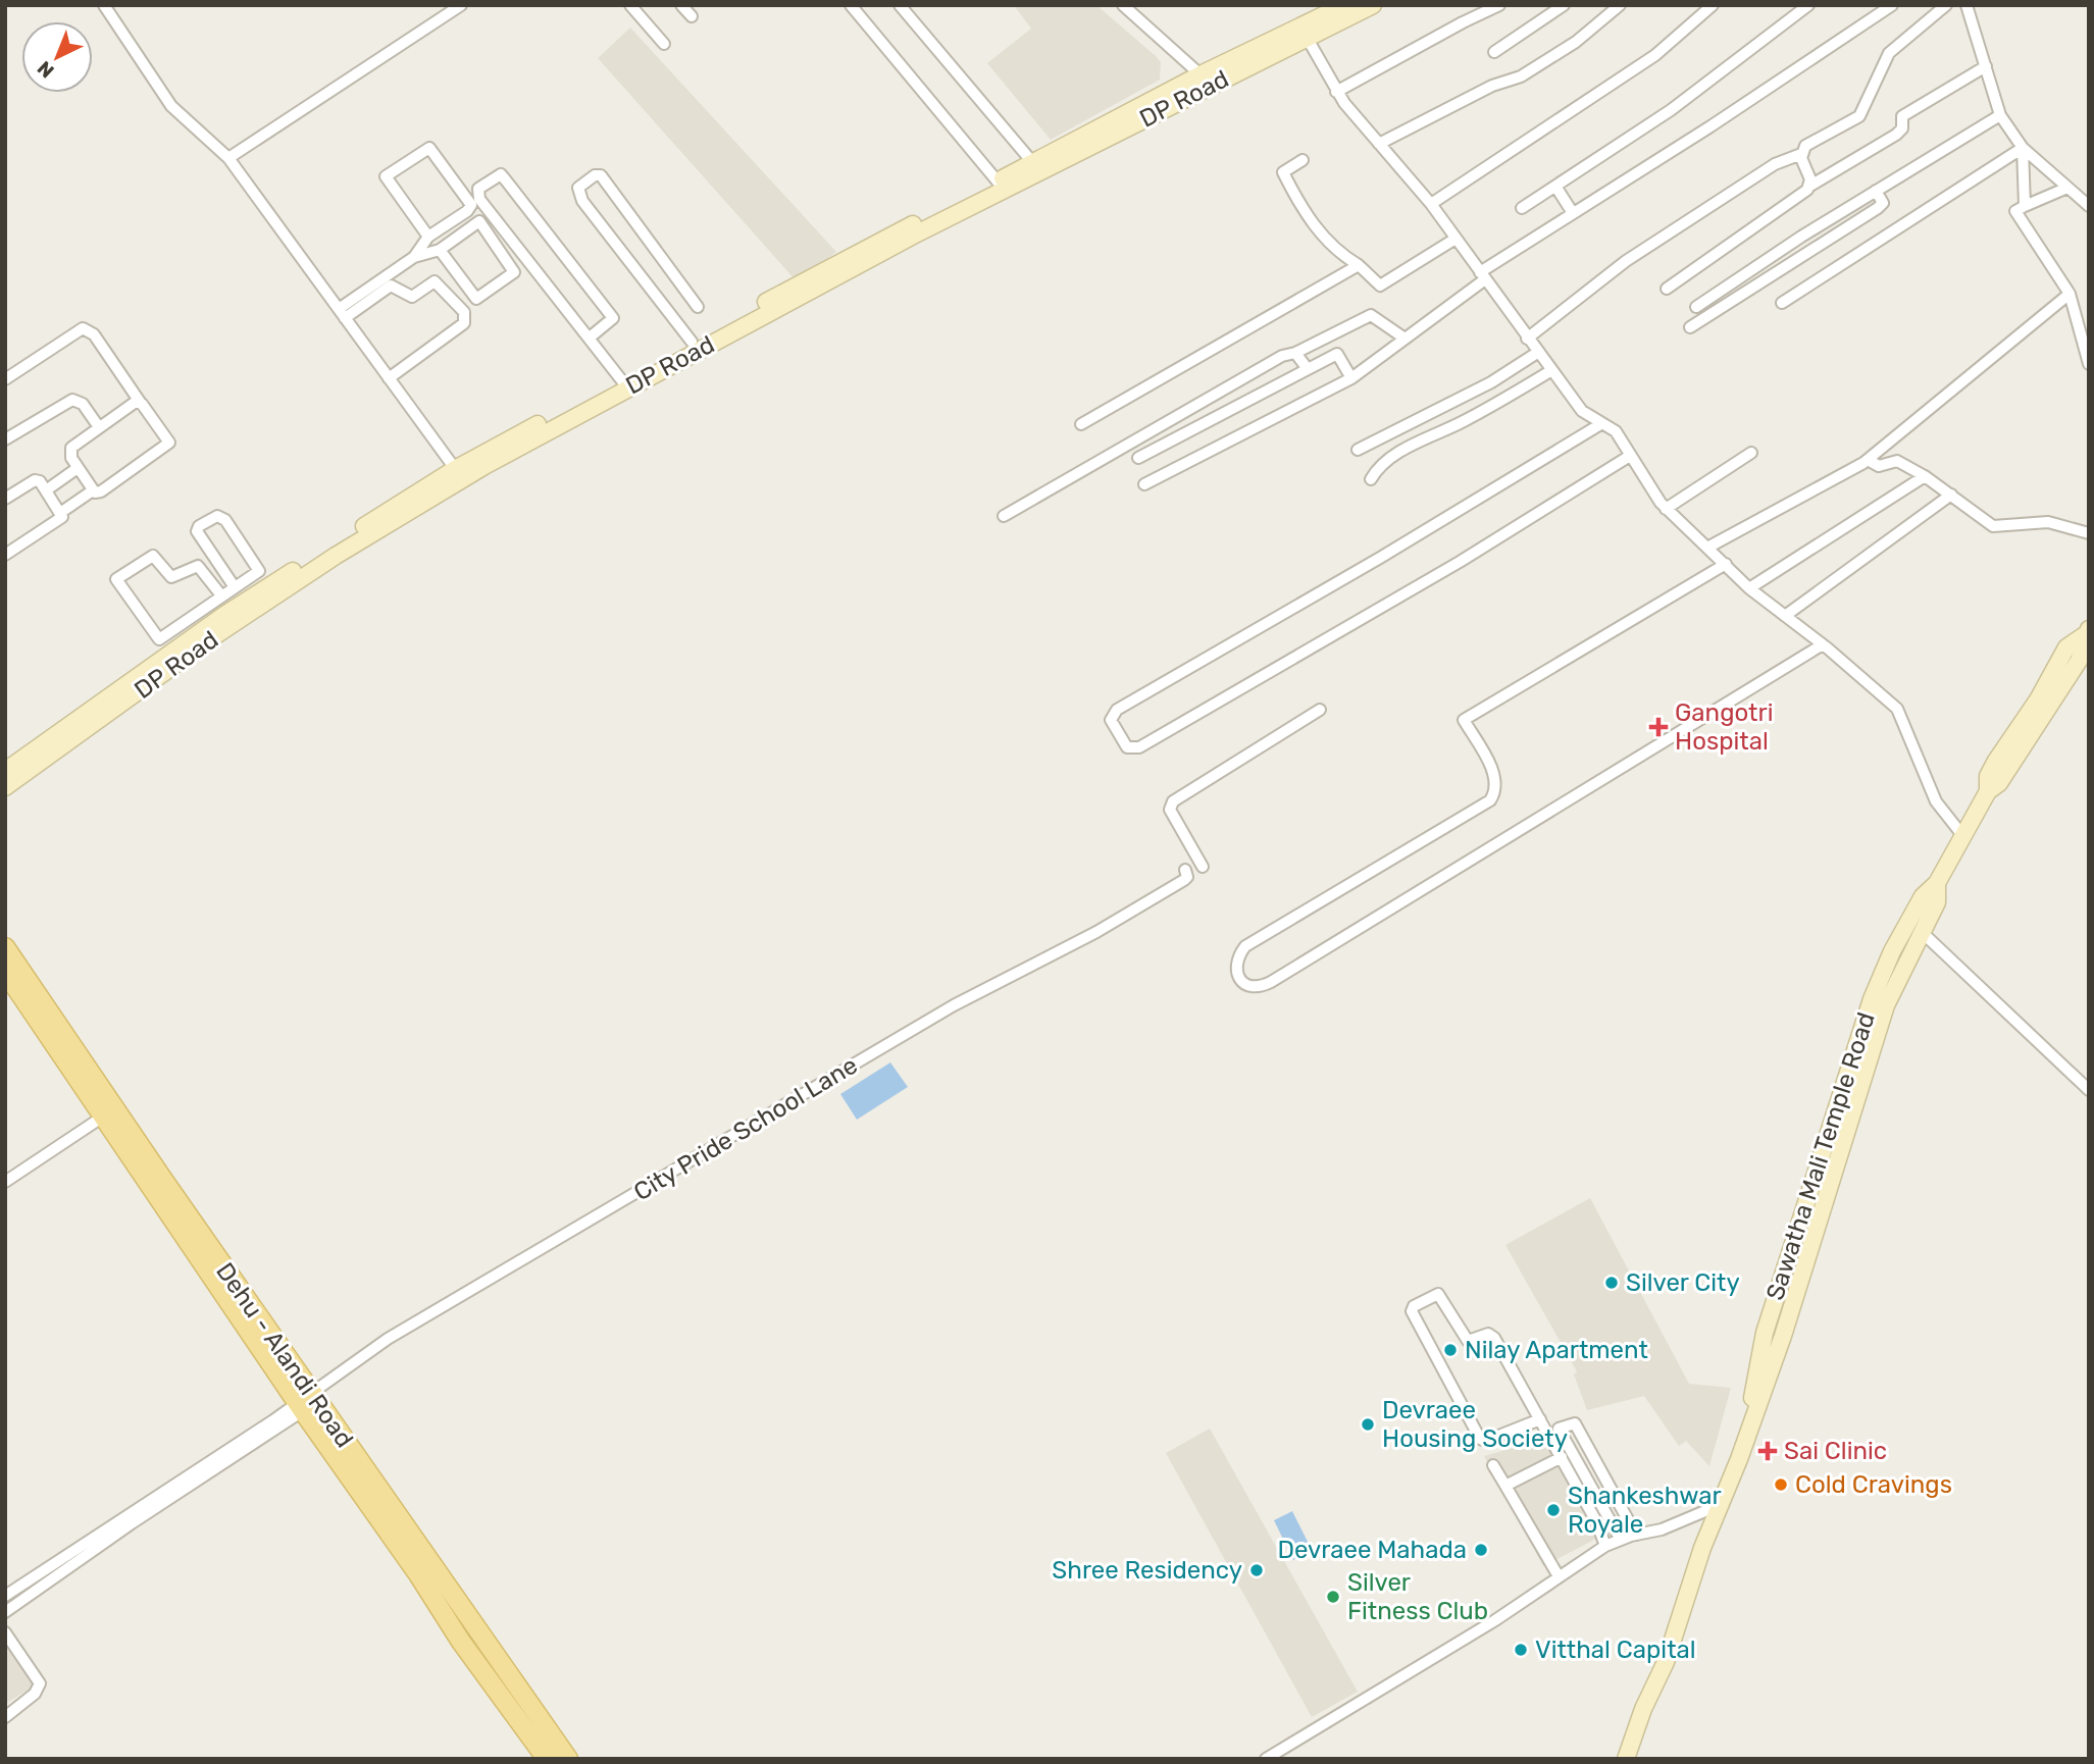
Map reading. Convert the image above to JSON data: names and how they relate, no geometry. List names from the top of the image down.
{
  "streets": {
    "main road": ["Dehu - Alandi Road"],
    "street": ["DP Road", "City Pride School Lane", "Sawatha Mali Temple Road"]
  },
  "crossings": [
    ["City Pride School Lane", "Dehu - Alandi Road"]
  ],
  "places": {
    "health": ["Gangotri Hospital", "Sai Clinic"],
    "other": [
      "Silver City",
      "Nilay Apartment",
      "Devraee Housing Society",
      "Cold Cravings",
      "Shankeshwar Royale",
      "Devraee Mahada",
      "Shree Residency",
      "Silver Fitness Club",
      "Vitthal Capital"
    ]
  },
  "north": "bottom left"
}
